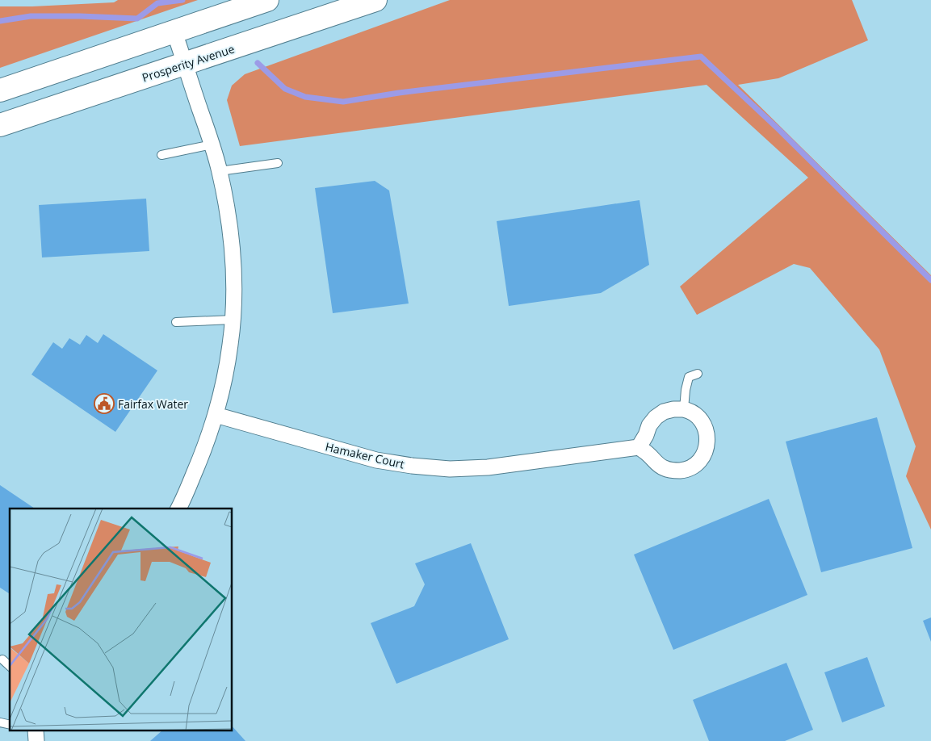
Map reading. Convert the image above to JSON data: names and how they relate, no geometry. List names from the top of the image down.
{
  "streets": {
    "main road": ["Prosperity Avenue"],
    "street": ["Hamaker Court"]
  },
  "places": {
    "public building": ["Fairfax Water"]
  }
}
